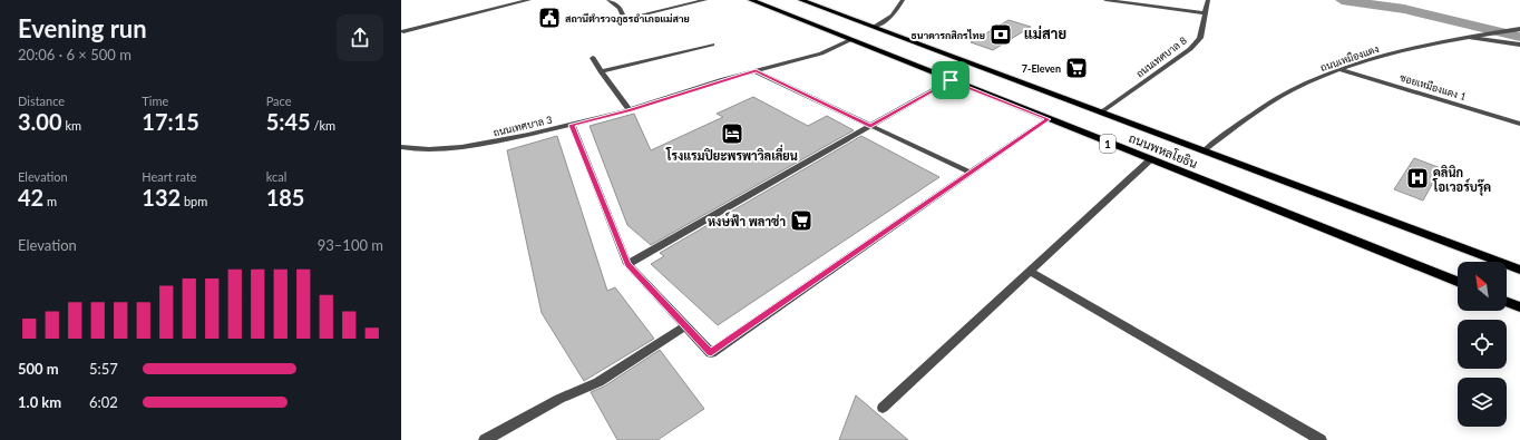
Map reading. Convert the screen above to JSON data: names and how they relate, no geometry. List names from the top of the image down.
{
  "streets": {
    "main road": ["1", "ถนนพหลโยธิน"],
    "street": [
      "ถนนเทศบาล 8",
      "ถนนเหมืองแดง",
      "ซอยเหมืองแดง 1",
      "ถนนเทศบาล 3"
    ]
  },
  "crossings": [
    ["ถนนเทศบาล 8", "ถนนพหลโยธิน"],
    ["ถนนเหมืองแดง", "ซอยเหมืองแดง 1"],
    ["ถนนเหมืองแดง", "ถนนพหลโยธิน"],
    ["ถนนเทศบาล 3", "ถนนพหลโยธิน"]
  ],
  "districts": ["แม่สาย"],
  "places": {
    "public building": ["สถานีตำรวจภูธรอำเภอแม่สาย"],
    "bank": ["ธนาคารกสิกรไทย"],
    "supermarket": ["7-Eleven", "หงษ์ฟ้า พลาซ่า"],
    "hotel": ["โรงแรมปิยะพรพาวิลเลี่ยน"],
    "hospital": ["คลินิก โอเวอร์บรุ๊ค"]
  },
  "north": "top left",
  "page": {
    "heading": ["Evening run", "20:06 · 6 × 500 m"],
    "stats": [
      ["Distance", "3.00 km"],
      ["Time", "17:15"],
      ["Pace", "5:45 /km"],
      ["Elevation", "42 m"],
      ["Heart rate", "132 bpm"],
      ["kcal", "185"]
    ],
    "chart": ["Elevation", "93–100 m"],
    "list": [
      {
        "name": "500 m",
        "note": "5:57"
      },
      {
        "name": "1.0 km",
        "note": "6:02"
      }
    ]
  }
}
